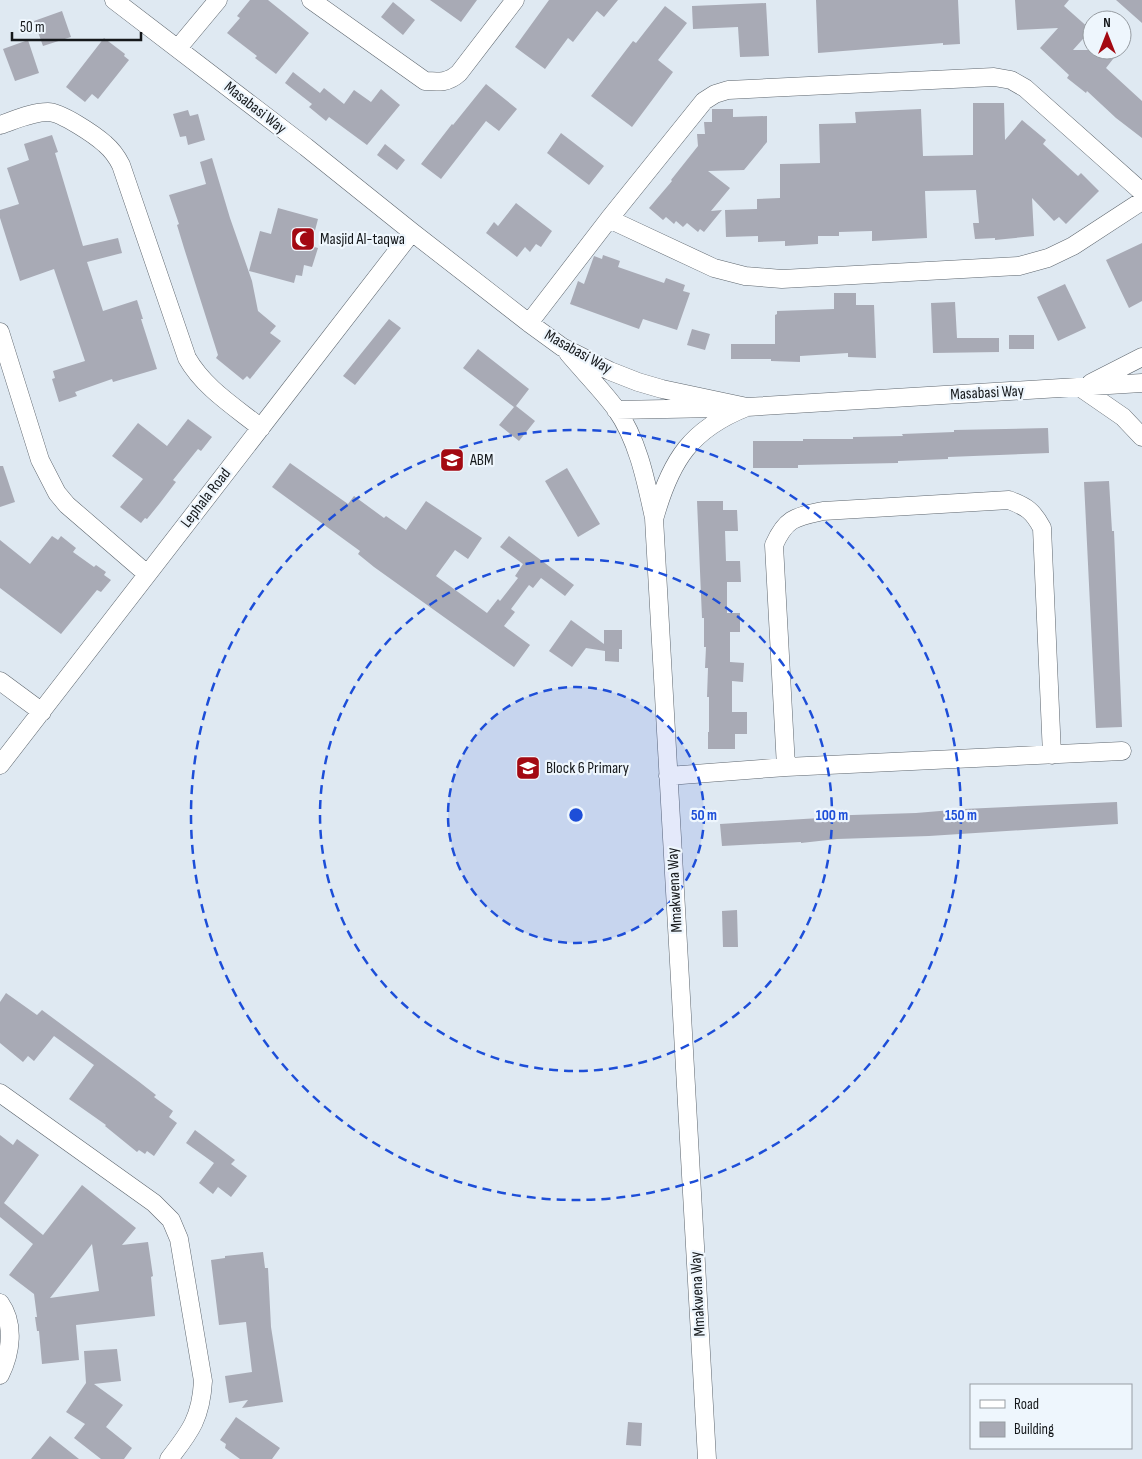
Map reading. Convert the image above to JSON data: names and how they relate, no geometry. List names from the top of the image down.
{
  "streets": {
    "street": ["Masabasi Way", "Lephala Road", "Mmakwena Way"]
  },
  "crossings": [
    ["Masabasi Way", "Lephala Road"],
    ["Masabasi Way", "Mmakwena Way"]
  ],
  "places": {
    "mosque": ["Masjid Al-taqwa"],
    "school or university": ["ABM", "Block 6 Primary"]
  },
  "legend": ["Road", "Building"],
  "scale_bar": "50 m",
  "north": "top",
  "rings": ["50 m", "100 m", "150 m"]
}
